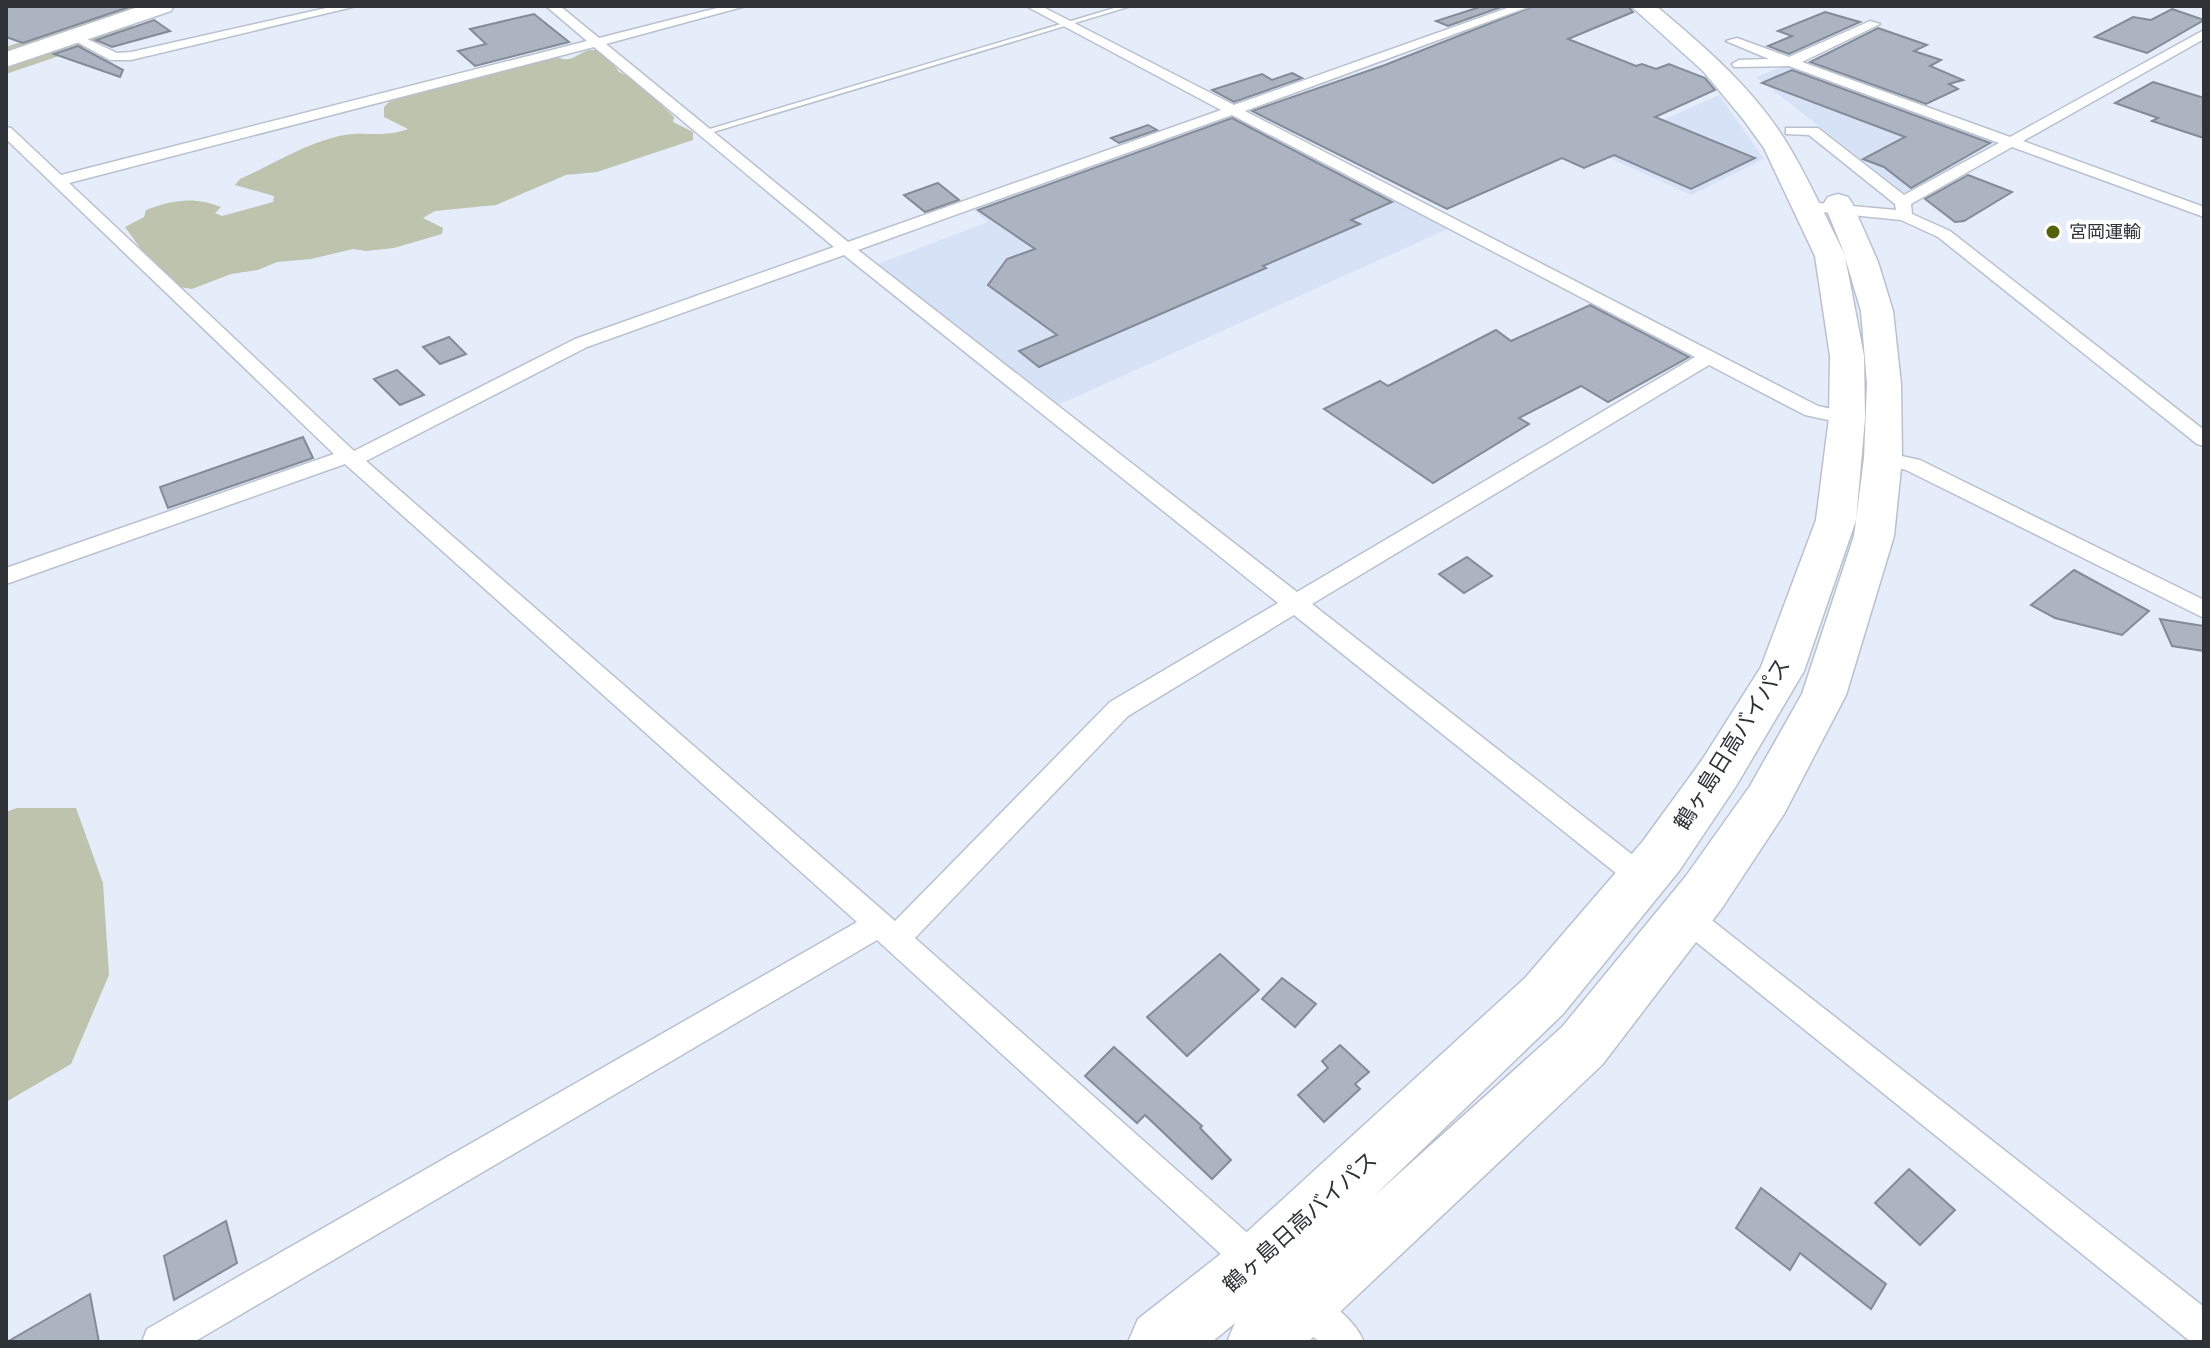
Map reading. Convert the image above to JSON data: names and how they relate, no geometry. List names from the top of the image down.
{
  "streets": {
    "highway": ["鶴ヶ島日高バイパス"]
  },
  "places": ["宮岡運輸"]
}
